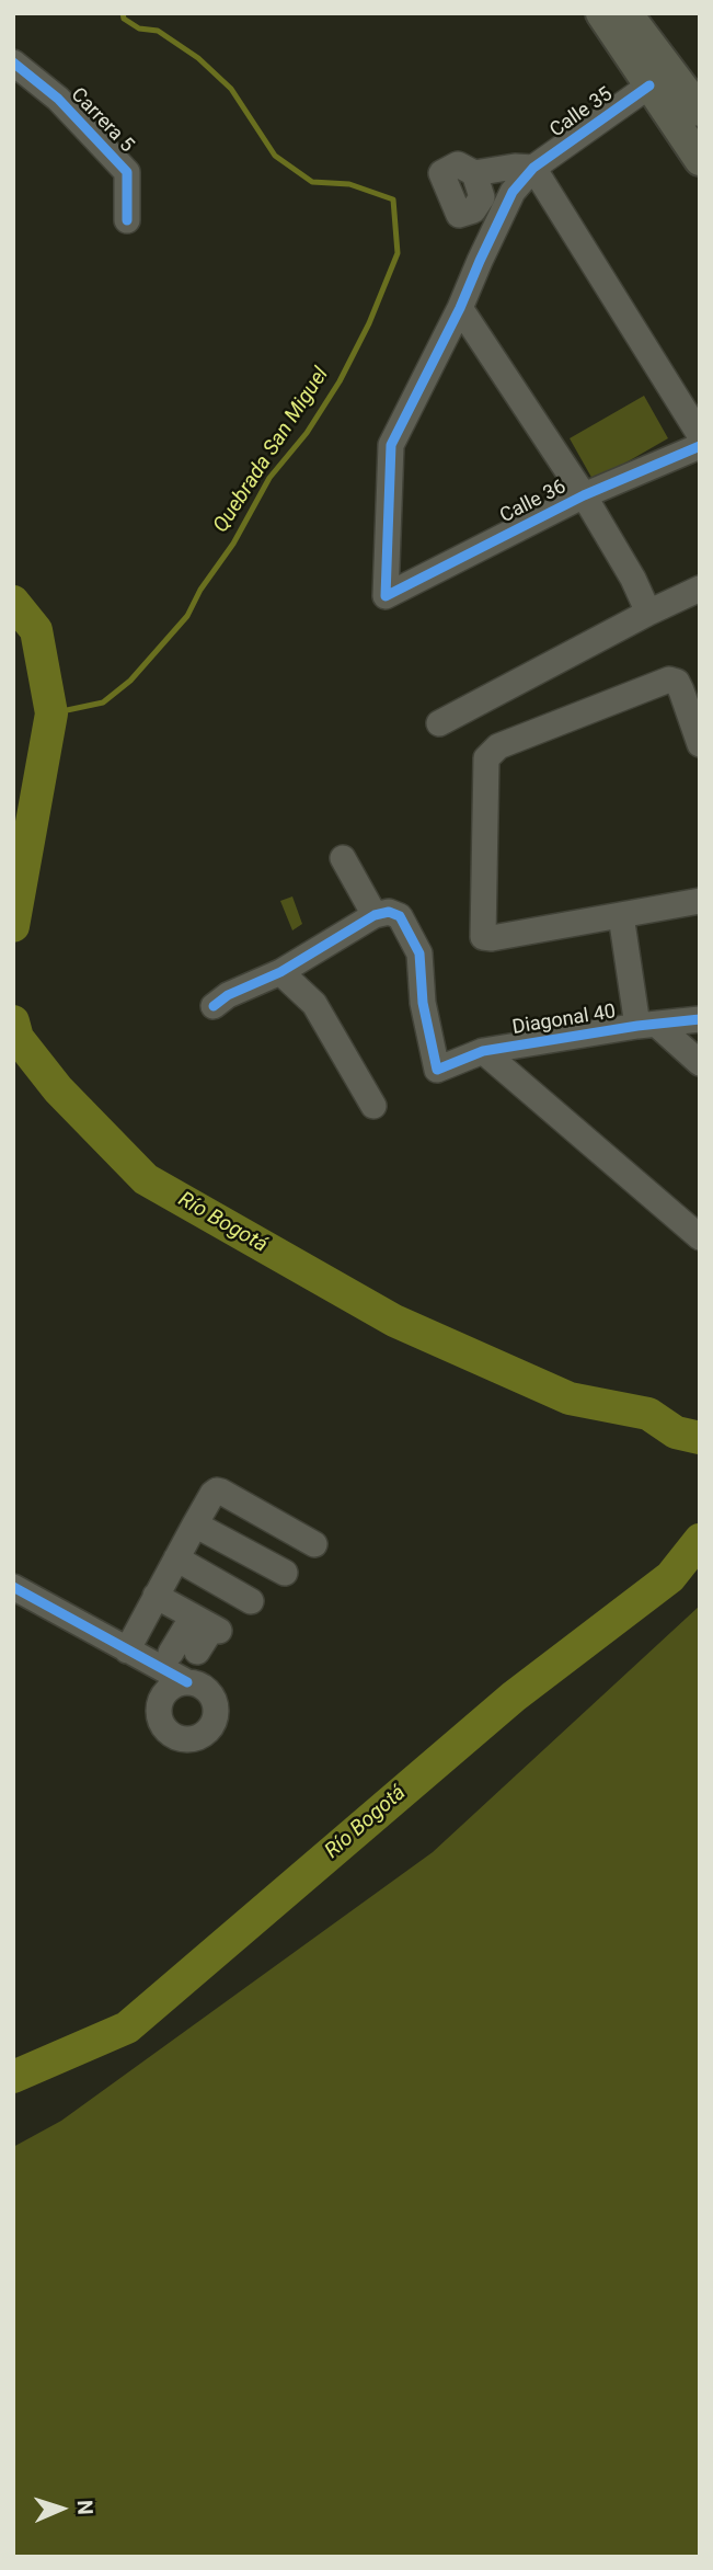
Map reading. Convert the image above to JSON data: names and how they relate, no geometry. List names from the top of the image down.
{
  "streets": {
    "street": [
      "Calle 35",
      "Carrera 5",
      "Calle 36",
      "Diagonal 40"
    ]
  },
  "water": ["Quebrada San Miguel", "Río Bogotá"],
  "north": "right"
}
